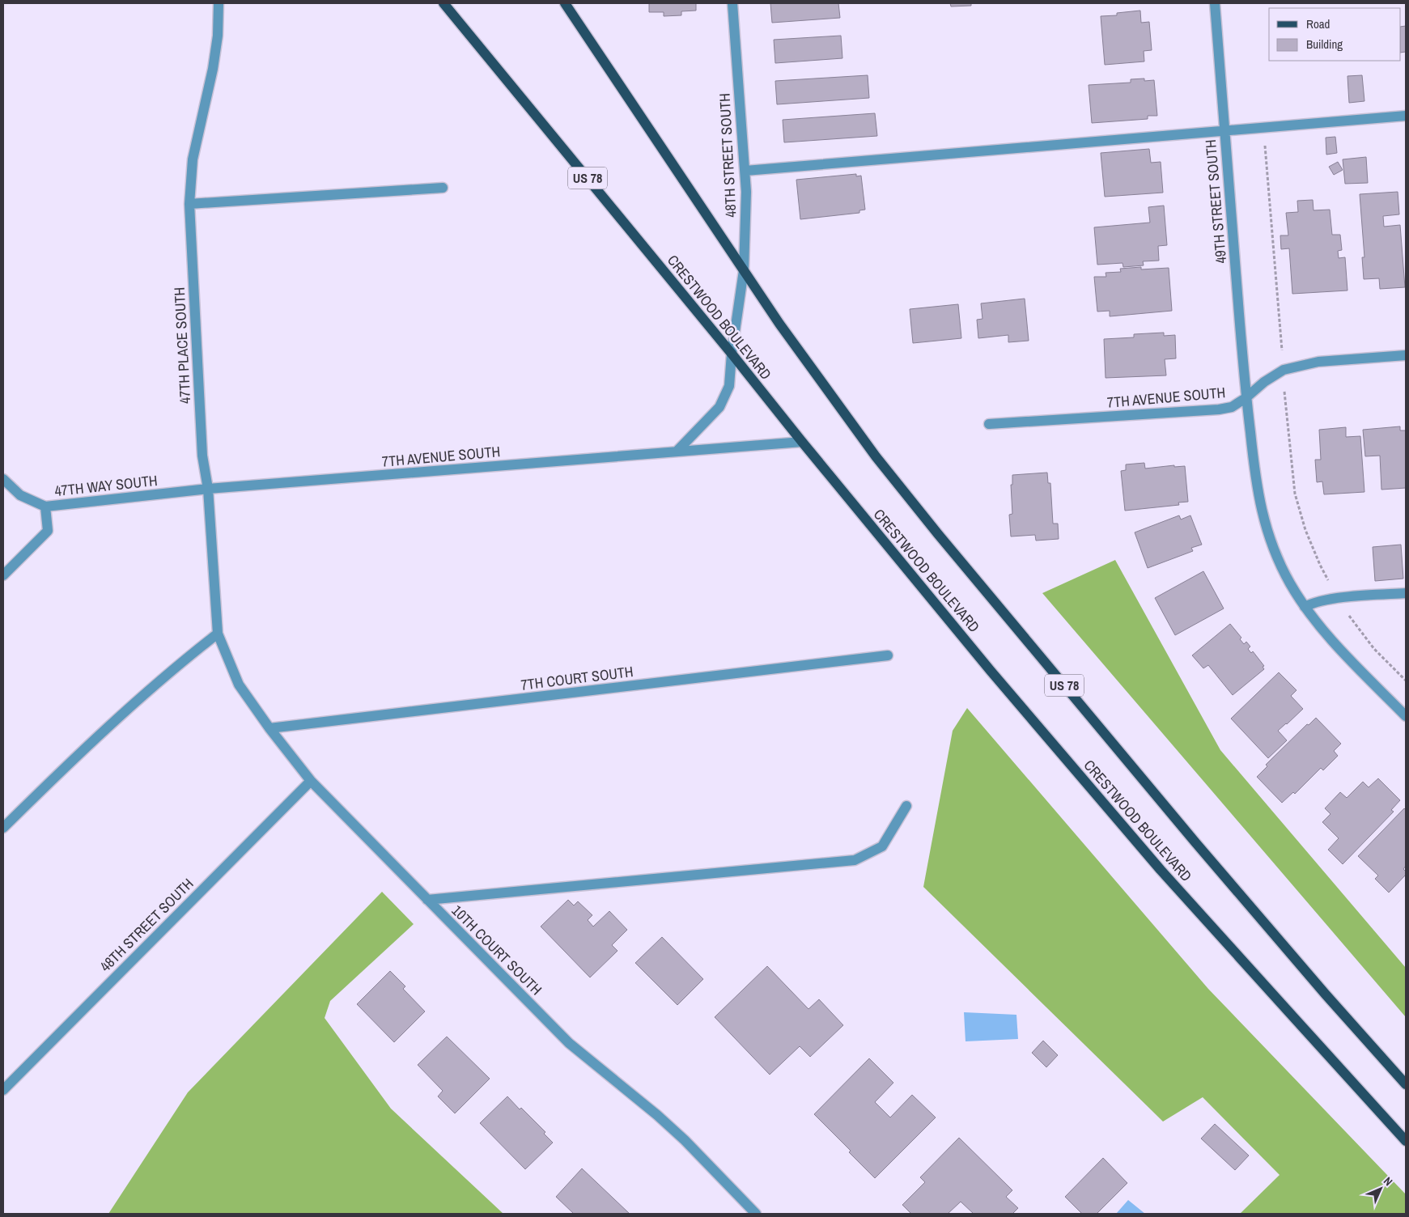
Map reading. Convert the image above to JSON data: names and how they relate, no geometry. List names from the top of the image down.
{
  "streets": {
    "main road": ["US 78", "CRESTWOOD BOULEVARD"],
    "street": [
      "48TH STREET SOUTH",
      "49TH STREET SOUTH",
      "47TH PLACE SOUTH",
      "7TH AVENUE SOUTH",
      "47TH WAY SOUTH",
      "7TH COURT SOUTH",
      "10TH COURT SOUTH"
    ]
  },
  "crossings": [
    ["48TH STREET SOUTH", "CRESTWOOD BOULEVARD"],
    ["48TH STREET SOUTH", "10TH COURT SOUTH"],
    ["49TH STREET SOUTH", "7TH AVENUE SOUTH"],
    ["CRESTWOOD BOULEVARD", "7TH AVENUE SOUTH"],
    ["47TH PLACE SOUTH", "7TH AVENUE SOUTH"],
    ["47TH PLACE SOUTH", "47TH WAY SOUTH"],
    ["47TH PLACE SOUTH", "10TH COURT SOUTH"],
    ["7TH AVENUE SOUTH", "47TH WAY SOUTH"],
    ["7TH COURT SOUTH", "10TH COURT SOUTH"]
  ],
  "legend": ["Road", "Building"],
  "north": "top right"
}
